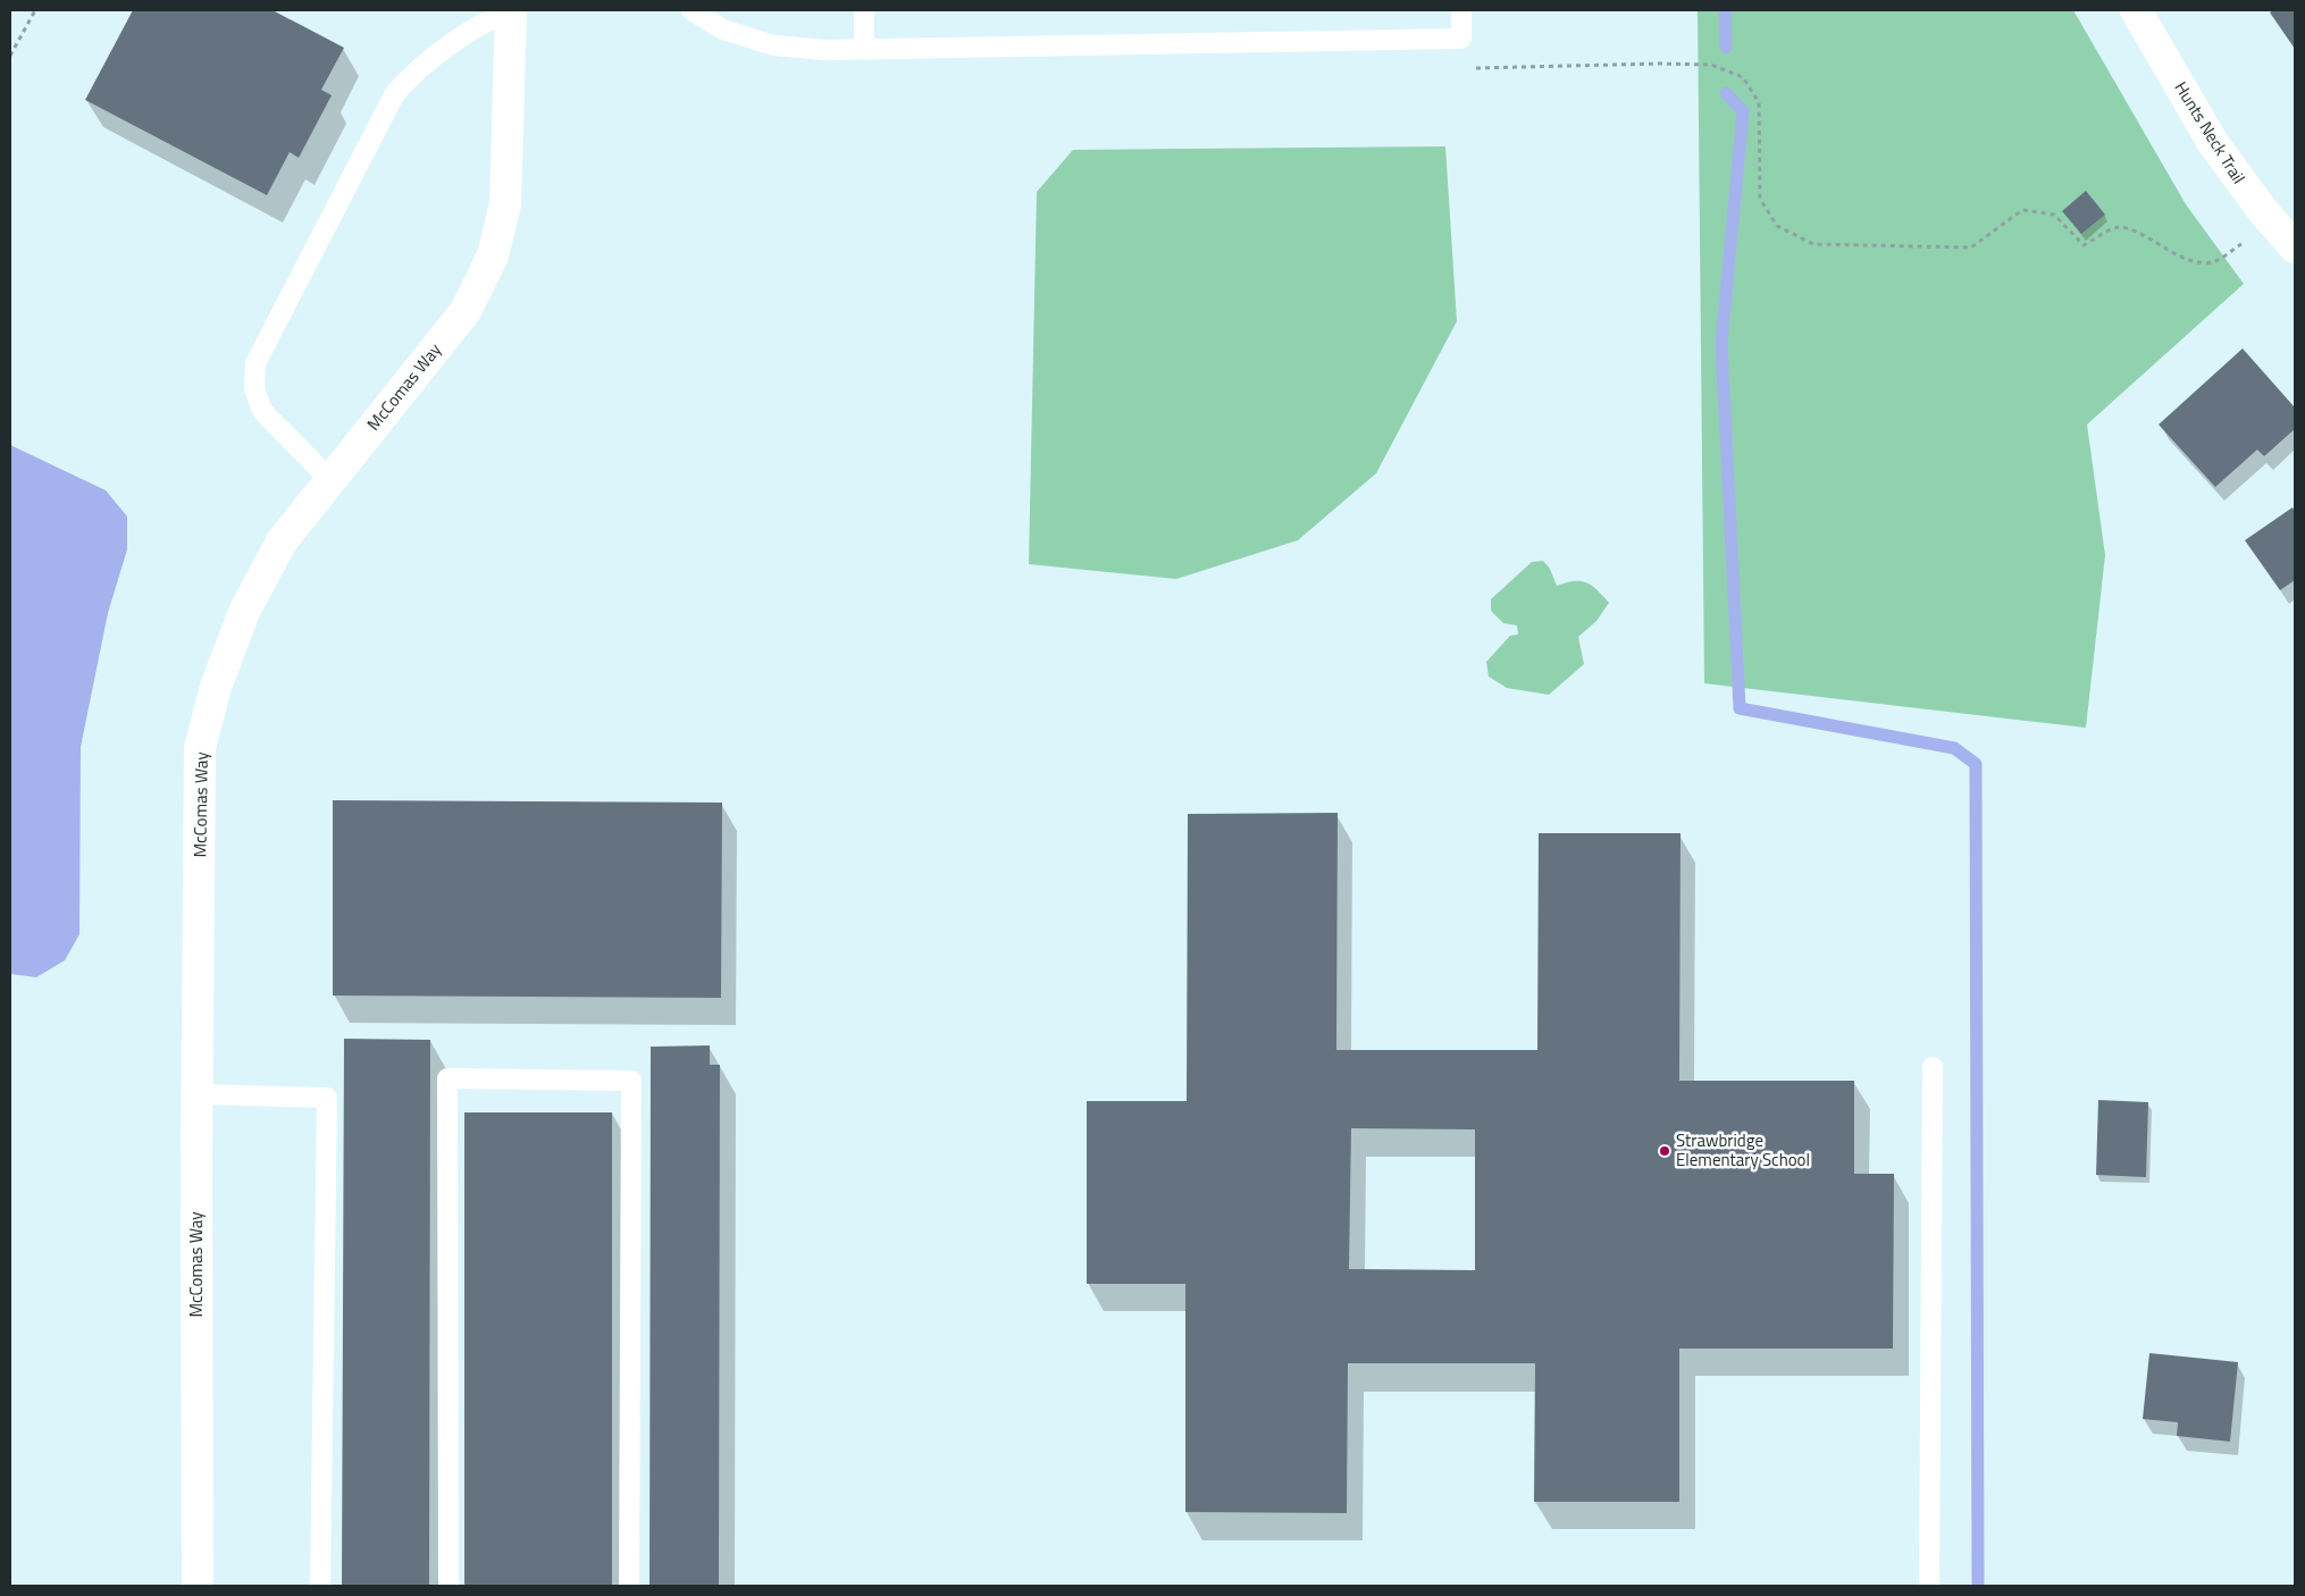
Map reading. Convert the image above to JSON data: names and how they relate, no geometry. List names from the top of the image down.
{
  "streets": {
    "street": ["Hunts Neck Trail", "McComas Way"]
  },
  "places": ["Strawbridge Elementary School"]
}
